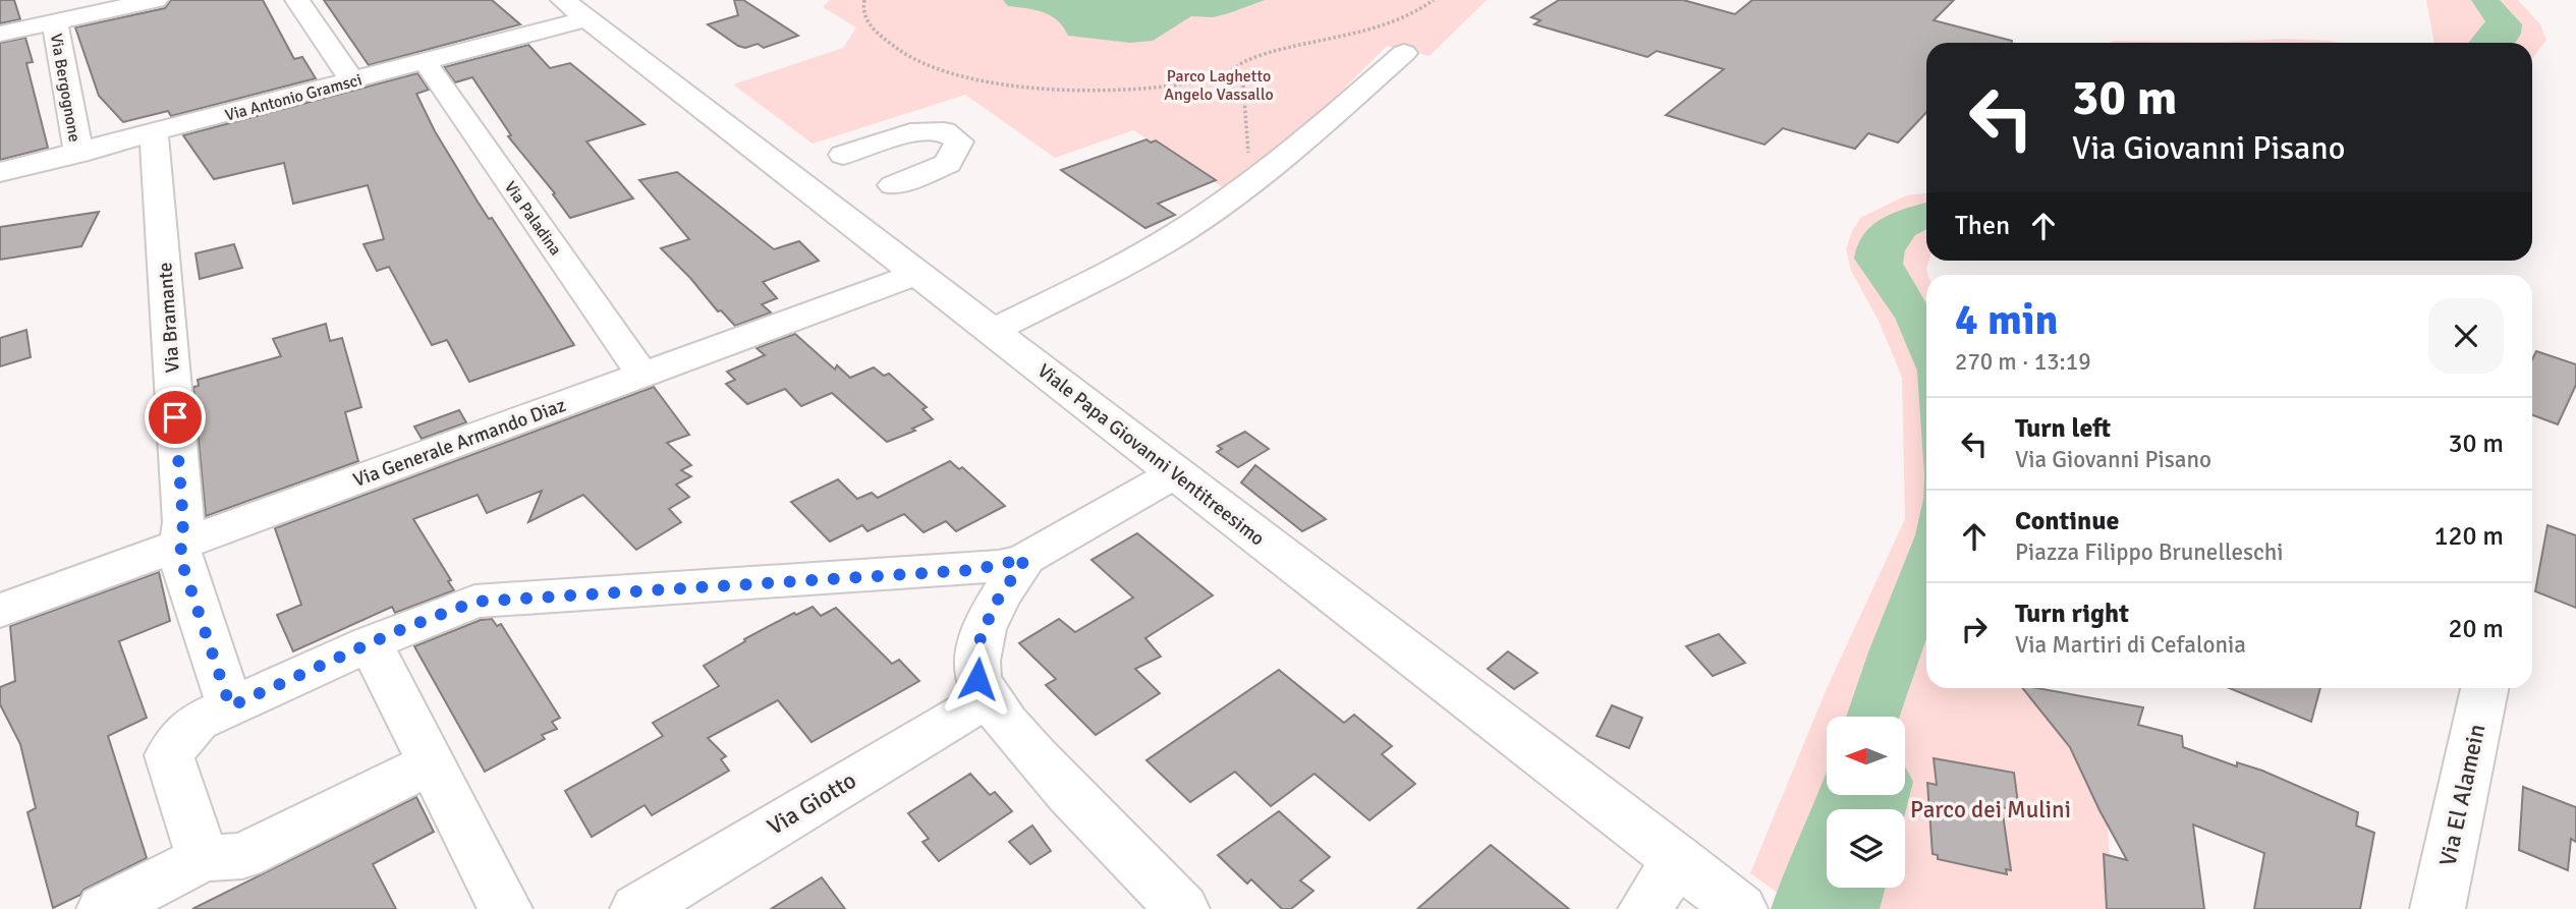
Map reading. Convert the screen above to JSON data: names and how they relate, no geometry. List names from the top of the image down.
{
  "streets": {
    "street": [
      "Via Bergognone",
      "Via Antonio Gramsci",
      "Via Paladina",
      "Via Bramante",
      "Via Generale Armando Diaz",
      "Viale Papa Giovanni Ventitreesimo",
      "Via El Alamein",
      "Via Giotto"
    ]
  },
  "crossings": [
    ["Via Bergognone", "Via Antonio Gramsci"],
    ["Via Antonio Gramsci", "Via Paladina"],
    ["Via Antonio Gramsci", "Via Bramante"],
    ["Via Antonio Gramsci", "Viale Papa Giovanni Ventitreesimo"],
    ["Via Paladina", "Via Generale Armando Diaz"],
    ["Via Bramante", "Via Generale Armando Diaz"],
    ["Via Generale Armando Diaz", "Viale Papa Giovanni Ventitreesimo"]
  ],
  "parks": ["Parco Laghetto Angelo Vassallo", "Parco dei Mulini"],
  "north": "left",
  "page": {
    "turn": ["30 m", "Via Giovanni Pisano"],
    "then": "Then",
    "heading": ["4 min", "270 m · 13:19"],
    "list": [
      {
        "name": "Turn left",
        "note": "Via Giovanni Pisano",
        "value": "30 m"
      },
      {
        "name": "Continue",
        "note": "Piazza Filippo Brunelleschi",
        "value": "120 m"
      },
      {
        "name": "Turn right",
        "note": "Via Martiri di Cefalonia",
        "value": "20 m"
      }
    ]
  }
}
